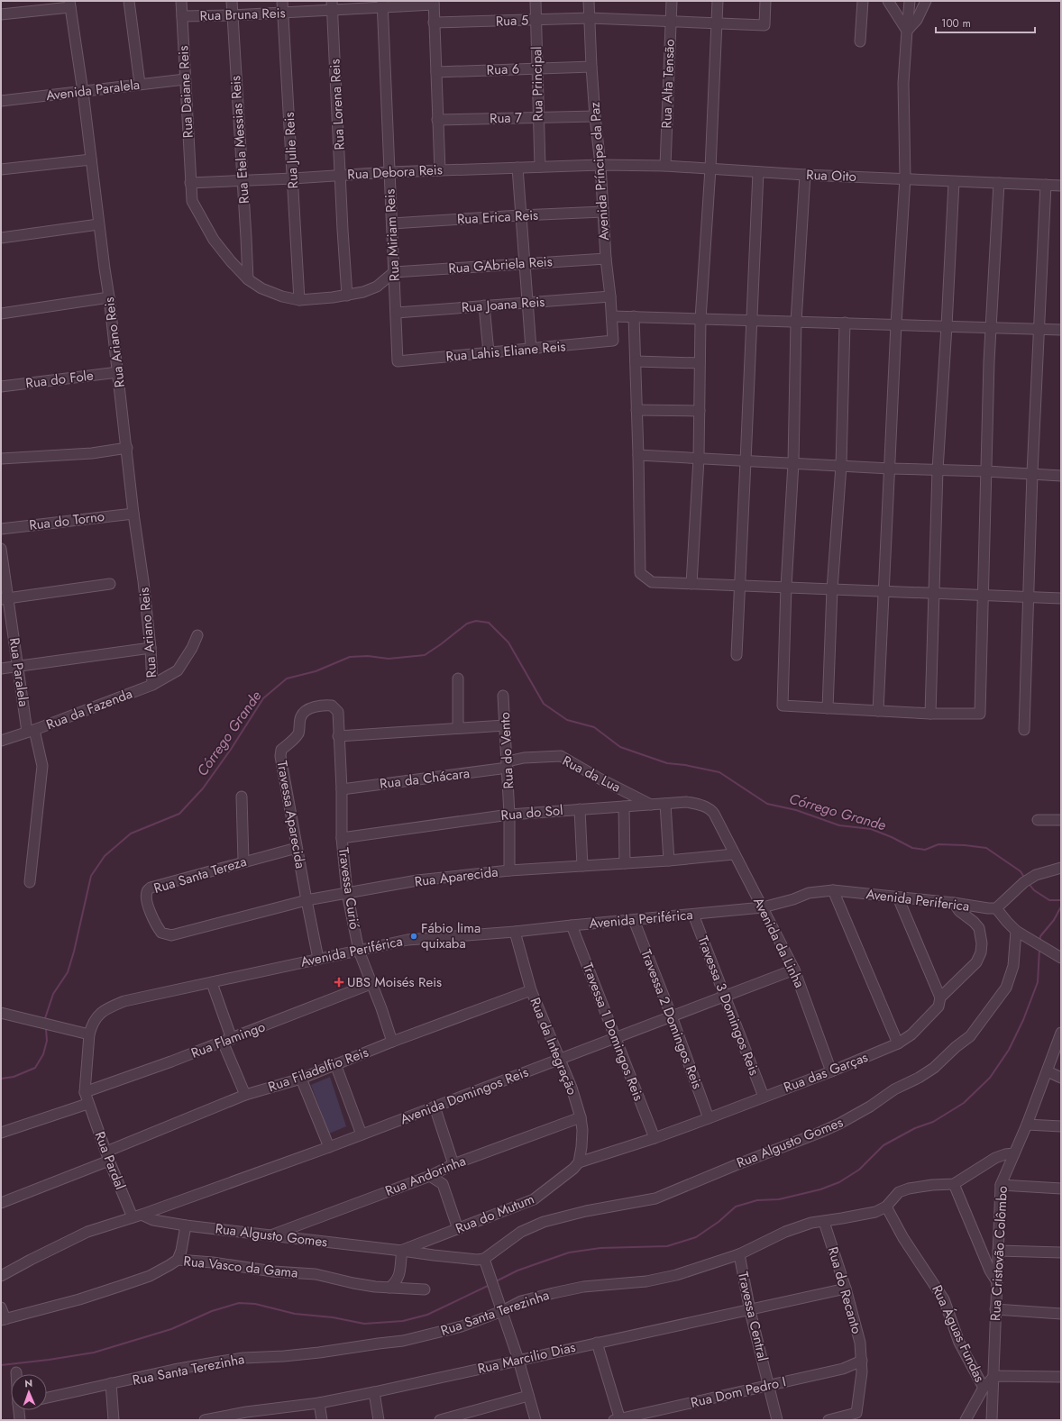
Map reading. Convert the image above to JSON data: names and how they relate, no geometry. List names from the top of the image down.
{
  "streets": {
    "street": [
      "Rua Bruna Reis",
      "Rua 5",
      "Rua 6",
      "Rua Principal",
      "Rua Alta Tensão",
      "Avenida Paralela",
      "Rua Daiane Reis",
      "Rua Lorena Reis",
      "Rua 7",
      "Rua Etela Messias Reis",
      "Rua Julie Reis",
      "Avenida Príncipe da Paz",
      "Rua Debora Reis",
      "Rua Oito",
      "Rua Erica Reis",
      "Rua Miriam Reis",
      "Rua GAbriela Reis",
      "Rua Joana Reis",
      "Rua Ariano Reis",
      "Rua Lahis Eliane Reis",
      "Rua do Fole",
      "Rua do Torno",
      "Rua Paralela",
      "Rua da Fazenda",
      "Rua do Vento",
      "Rua da Lua",
      "Rua da Chácara",
      "Rua do Sol",
      "Travessa Aparecida",
      "Rua Santa Tereza",
      "Rua Aparecida",
      "Travessa Curió",
      "Avenida Periferica",
      "Avenida Periférica",
      "Avenida da Linha",
      "Travessa 3 Domingos Reis",
      "Travessa 2 Domingos Reis",
      "Travessa 1 Domingos Reis",
      "Rua Flamingo",
      "Rua da Integração",
      "Rua Filadelfio Reis",
      "Rua das Garças",
      "Avenida Domingos Reis",
      "Rua Algusto Gomes",
      "Rua Pardal",
      "Rua Andorinha",
      "Rua do Mutum",
      "Rua Cristovão Colômbo",
      "Rua Vasco da Gama",
      "Rua do Recanto",
      "Rua Santa Terezinha",
      "Travessa Central",
      "Rua Águas Fundas",
      "Rua Marcilio Dias",
      "Rua Dom Pedro I"
    ]
  },
  "crossings": [
    ["Rua Bruna Reis", "Rua Daiane Reis"],
    ["Rua Bruna Reis", "Rua Lorena Reis"],
    ["Rua Bruna Reis", "Rua Etela Messias Reis"],
    ["Rua Bruna Reis", "Rua Julie Reis"],
    ["Rua Bruna Reis", "Rua Miriam Reis"],
    ["Rua 5", "Rua Principal"],
    ["Rua 5", "Rua Alta Tensão"],
    ["Rua 5", "Avenida Príncipe da Paz"],
    ["Rua 6", "Rua Principal"],
    ["Rua 6", "Avenida Príncipe da Paz"],
    ["Rua Principal", "Rua 7"],
    ["Rua Principal", "Rua Debora Reis"],
    ["Rua Alta Tensão", "Rua Oito"],
    ["Avenida Paralela", "Rua Daiane Reis"],
    ["Avenida Paralela", "Rua Ariano Reis"],
    ["Rua Daiane Reis", "Rua Lorena Reis"],
    ["Rua Daiane Reis", "Rua Etela Messias Reis"],
    ["Rua Daiane Reis", "Rua Julie Reis"],
    ["Rua Daiane Reis", "Rua Debora Reis"],
    ["Rua Daiane Reis", "Rua Miriam Reis"],
    ["Rua Daiane Reis", "Rua GAbriela Reis"],
    ["Rua Lorena Reis", "Rua Debora Reis"],
    ["Rua 7", "Avenida Príncipe da Paz"],
    ["Rua Etela Messias Reis", "Rua Debora Reis"],
    ["Rua Julie Reis", "Rua Debora Reis"],
    ["Avenida Príncipe da Paz", "Rua Debora Reis"],
    ["Avenida Príncipe da Paz", "Rua Oito"],
    ["Avenida Príncipe da Paz", "Rua Erica Reis"],
    ["Avenida Príncipe da Paz", "Rua GAbriela Reis"],
    ["Avenida Príncipe da Paz", "Rua Joana Reis"],
    ["Avenida Príncipe da Paz", "Rua Lahis Eliane Reis"],
    ["Rua Debora Reis", "Rua Oito"],
    ["Rua Debora Reis", "Rua Miriam Reis"],
    ["Rua Erica Reis", "Rua Miriam Reis"],
    ["Rua Miriam Reis", "Rua GAbriela Reis"],
    ["Rua Miriam Reis", "Rua Joana Reis"],
    ["Rua Miriam Reis", "Rua Lahis Eliane Reis"],
    ["Rua Ariano Reis", "Rua do Fole"],
    ["Rua Ariano Reis", "Rua do Torno"],
    ["Rua Ariano Reis", "Rua da Fazenda"],
    ["Rua Paralela", "Rua da Fazenda"],
    ["Rua do Vento", "Rua da Lua"],
    ["Rua do Vento", "Rua da Chácara"],
    ["Rua do Vento", "Rua do Sol"],
    ["Rua do Vento", "Rua Aparecida"],
    ["Rua da Lua", "Rua da Chácara"],
    ["Rua da Lua", "Rua do Sol"],
    ["Rua da Chácara", "Travessa Curió"],
    ["Rua do Sol", "Travessa Curió"],
    ["Rua do Sol", "Avenida da Linha"],
    ["Travessa Aparecida", "Rua Santa Tereza"],
    ["Travessa Aparecida", "Rua Aparecida"],
    ["Travessa Aparecida", "Travessa Curió"],
    ["Travessa Aparecida", "Avenida Periférica"],
    ["Rua Santa Tereza", "Rua Aparecida"],
    ["Rua Aparecida", "Travessa Curió"],
    ["Rua Aparecida", "Avenida da Linha"],
    ["Travessa Curió", "Avenida Periférica"],
    ["Travessa Curió", "Rua Flamingo"],
    ["Travessa Curió", "Rua Filadelfio Reis"],
    ["Avenida Periferica", "Avenida Periférica"],
    ["Avenida Periferica", "Avenida da Linha"],
    ["Avenida Periferica", "Rua das Garças"],
    ["Avenida Periférica", "Avenida da Linha"],
    ["Avenida Periférica", "Travessa 3 Domingos Reis"],
    ["Avenida Periférica", "Travessa 2 Domingos Reis"],
    ["Avenida Periférica", "Travessa 1 Domingos Reis"],
    ["Avenida Periférica", "Rua Flamingo"],
    ["Avenida Periférica", "Rua da Integração"],
    ["Avenida Periférica", "Rua Pardal"],
    ["Avenida da Linha", "Rua das Garças"],
    ["Avenida da Linha", "Avenida Domingos Reis"],
    ["Travessa 3 Domingos Reis", "Rua das Garças"],
    ["Travessa 3 Domingos Reis", "Avenida Domingos Reis"],
    ["Travessa 2 Domingos Reis", "Rua das Garças"],
    ["Travessa 2 Domingos Reis", "Avenida Domingos Reis"],
    ["Travessa 1 Domingos Reis", "Rua das Garças"],
    ["Travessa 1 Domingos Reis", "Avenida Domingos Reis"],
    ["Rua Flamingo", "Rua Pardal"],
    ["Rua da Integração", "Rua Filadelfio Reis"],
    ["Rua da Integração", "Rua das Garças"],
    ["Rua da Integração", "Avenida Domingos Reis"],
    ["Rua da Integração", "Rua Andorinha"],
    ["Rua da Integração", "Rua do Mutum"],
    ["Rua Filadelfio Reis", "Rua Pardal"],
    ["Rua das Garças", "Rua do Mutum"],
    ["Avenida Domingos Reis", "Rua Algusto Gomes"],
    ["Avenida Domingos Reis", "Rua Pardal"],
    ["Rua Algusto Gomes", "Rua Pardal"],
    ["Rua Algusto Gomes", "Rua Andorinha"],
    ["Rua Algusto Gomes", "Rua do Mutum"],
    ["Rua Cristovão Colômbo", "Rua Santa Terezinha"],
    ["Rua do Recanto", "Rua Santa Terezinha"],
    ["Rua do Recanto", "Rua Marcilio Dias"],
    ["Rua do Recanto", "Rua Dom Pedro I"],
    ["Rua Santa Terezinha", "Travessa Central"],
    ["Rua Santa Terezinha", "Rua Águas Fundas"],
    ["Travessa Central", "Rua Marcilio Dias"],
    ["Travessa Central", "Rua Dom Pedro I"]
  ],
  "water": ["Córrego Grande"],
  "places": {
    "other": ["Fábio lima quixaba"],
    "health": ["UBS Moisés Reis"]
  },
  "scale_bar": "100 m",
  "north": "top"
}
